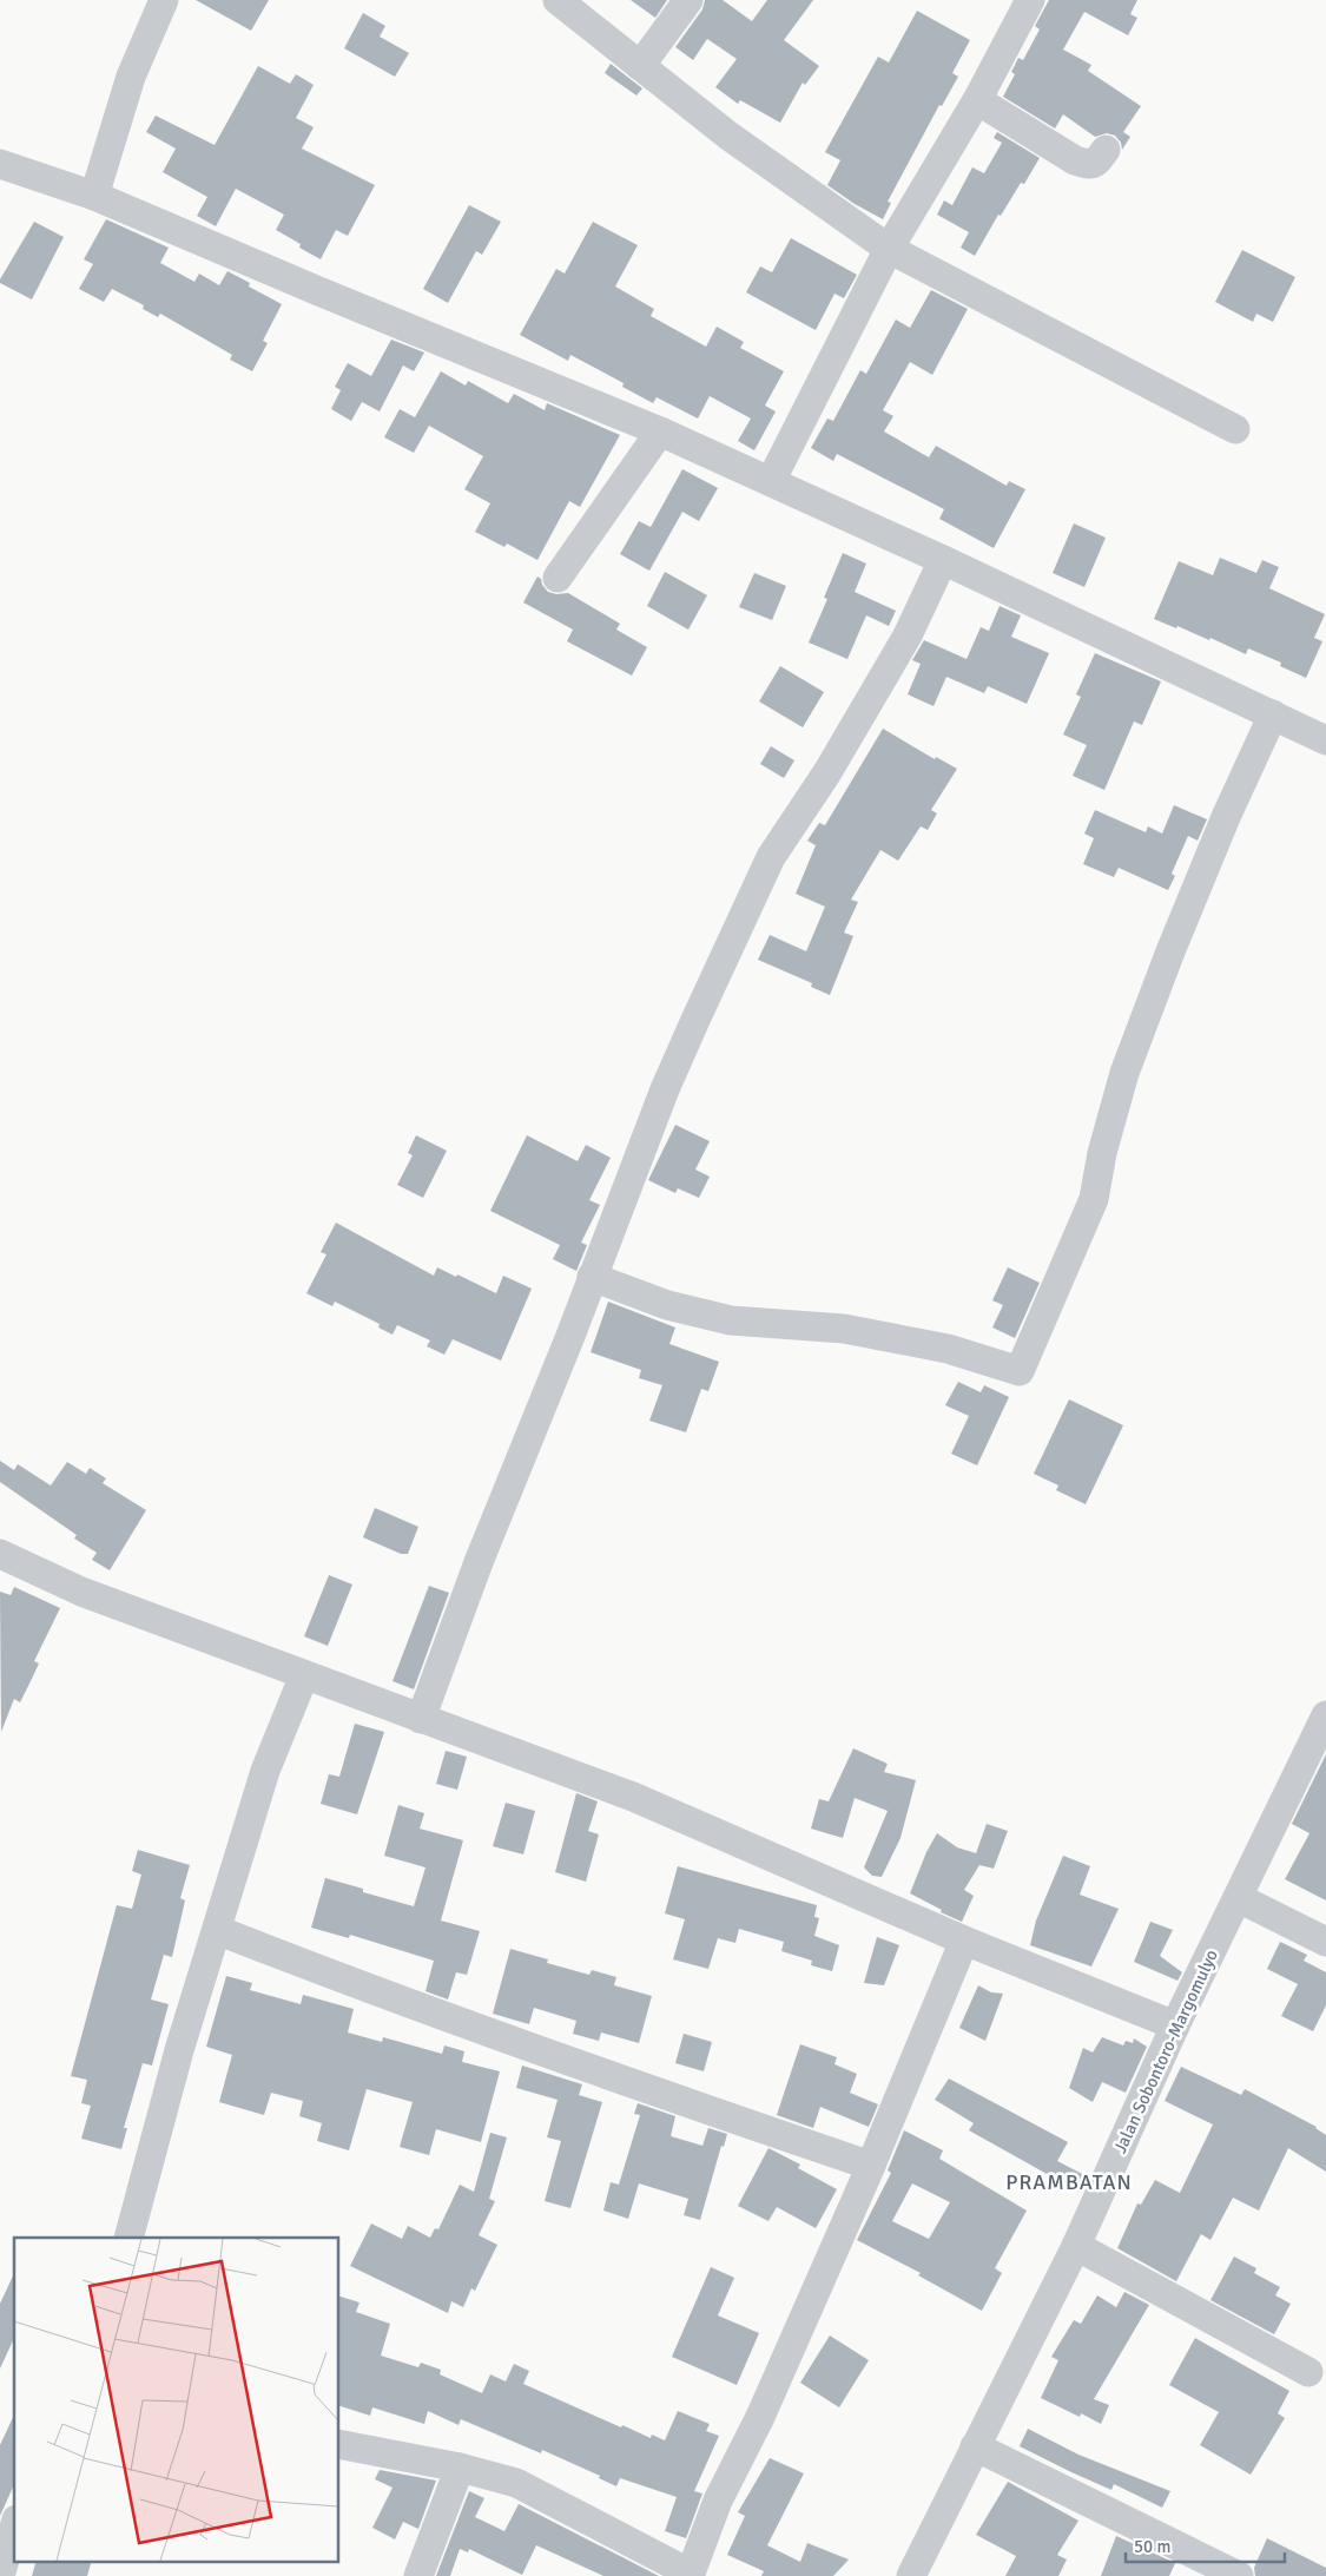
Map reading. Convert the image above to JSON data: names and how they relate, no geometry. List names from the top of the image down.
{
  "streets": {
    "street": ["Jalan Sobontoro-Margomulyo"]
  },
  "districts": ["PRAMBATAN"],
  "scale_bar": "50 m"
}
